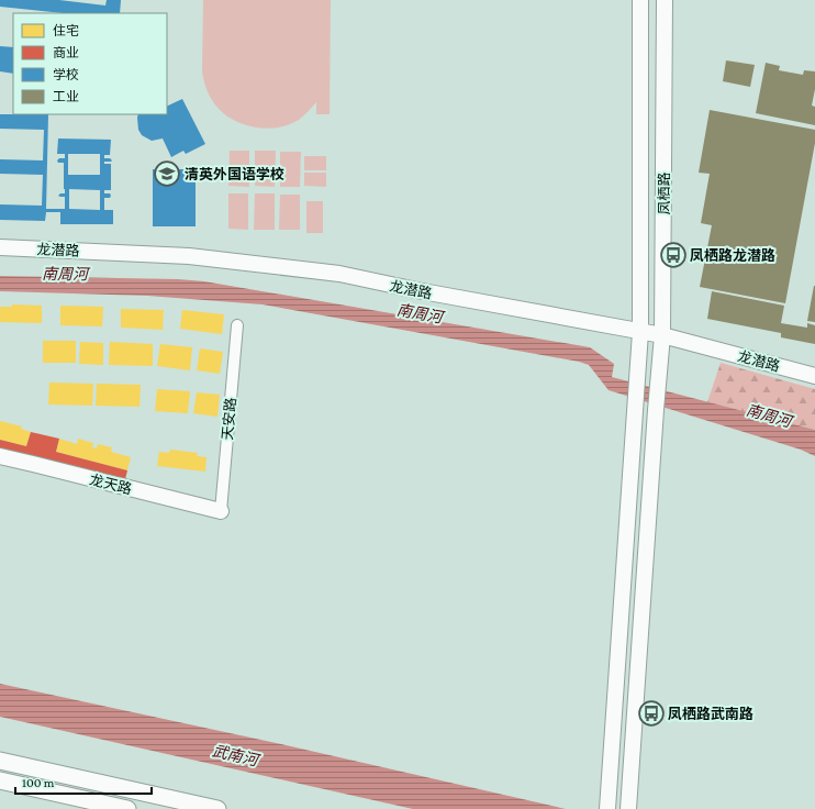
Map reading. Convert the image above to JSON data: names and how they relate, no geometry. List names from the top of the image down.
{
  "streets": {
    "main road": ["凤栖路", "龙潜路", "龙天路"],
    "street": ["天安路"]
  },
  "crossings": [
    ["凤栖路", "龙潜路"],
    ["天安路", "龙天路"]
  ],
  "water": ["南周河", "武南河"],
  "places": {
    "school or university": ["清英外国语学校"],
    "bus stop": ["凤栖路龙潜路", "凤栖路武南路"]
  },
  "legend": [
    "住宅",
    "商业",
    "学校",
    "工业"
  ],
  "scale_bar": "100 m"
}
